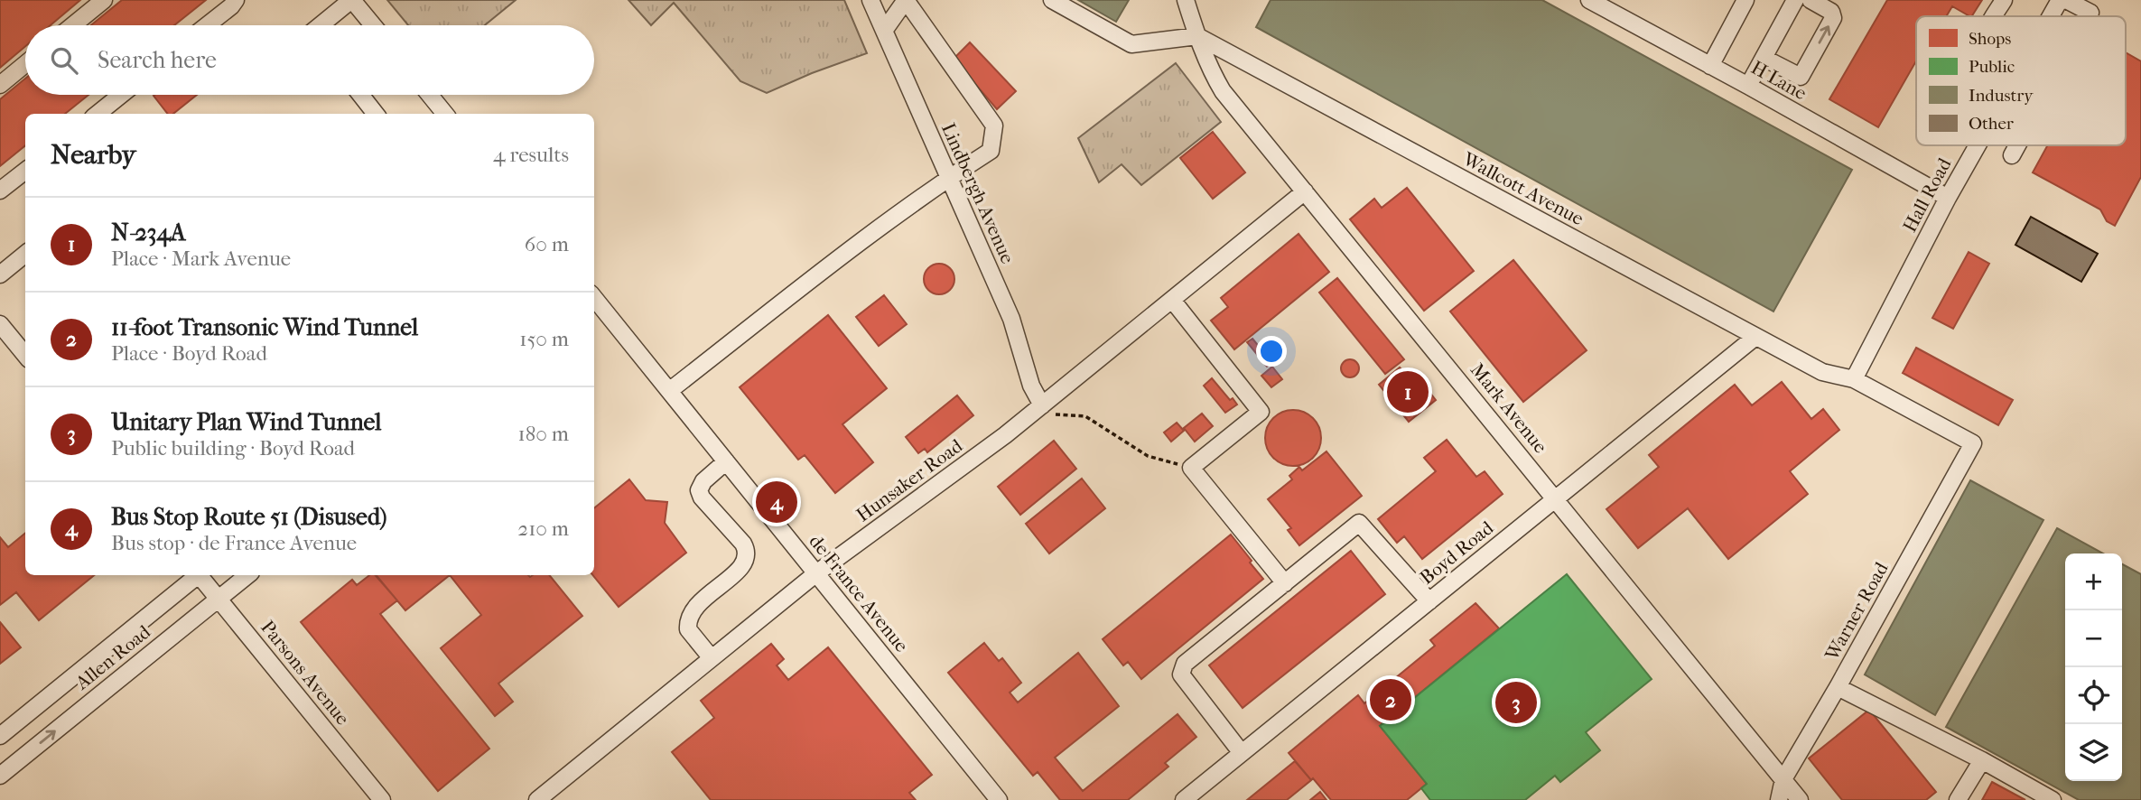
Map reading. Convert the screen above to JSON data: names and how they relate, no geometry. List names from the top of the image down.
{
  "streets": {
    "street": [
      "H Lane",
      "Wallcott Avenue",
      "Lindbergh Avenue",
      "Hall Road",
      "Mark Avenue",
      "Hunsaker Road",
      "Boyd Road",
      "de France Avenue",
      "Warner Road",
      "Allen Road",
      "Parsons Avenue"
    ]
  },
  "crossings": [
    ["H Lane", "Hall Road"],
    ["Wallcott Avenue", "Hall Road"],
    ["Wallcott Avenue", "Mark Avenue"],
    ["Wallcott Avenue", "Boyd Road"],
    ["Wallcott Avenue", "Warner Road"],
    ["Lindbergh Avenue", "Hunsaker Road"],
    ["Mark Avenue", "Hunsaker Road"],
    ["Mark Avenue", "Boyd Road"],
    ["Mark Avenue", "Warner Road"],
    ["Hunsaker Road", "de France Avenue"],
    ["Allen Road", "Parsons Avenue"]
  ],
  "legend": [
    "Shops",
    "Public",
    "Industry",
    "Other"
  ],
  "page": {
    "search": "Search here",
    "heading": ["Nearby", "4 results"],
    "list": [
      {
        "mark": "1",
        "name": "N-234A",
        "note": "Place · Mark Avenue",
        "value": "60 m"
      },
      {
        "mark": "2",
        "name": "11-foot Transonic Wind Tunnel",
        "note": "Place · Boyd Road",
        "value": "150 m"
      },
      {
        "mark": "3",
        "name": "Unitary Plan Wind Tunnel",
        "note": "Public building · Boyd Road",
        "value": "180 m"
      },
      {
        "mark": "4",
        "name": "Bus Stop Route 51 (Disused)",
        "note": "Bus stop · de France Avenue",
        "value": "210 m"
      }
    ],
    "pins": [
      "1",
      "4",
      "2",
      "3"
    ],
    "map_buttons": ["+", "−"]
  }
}
